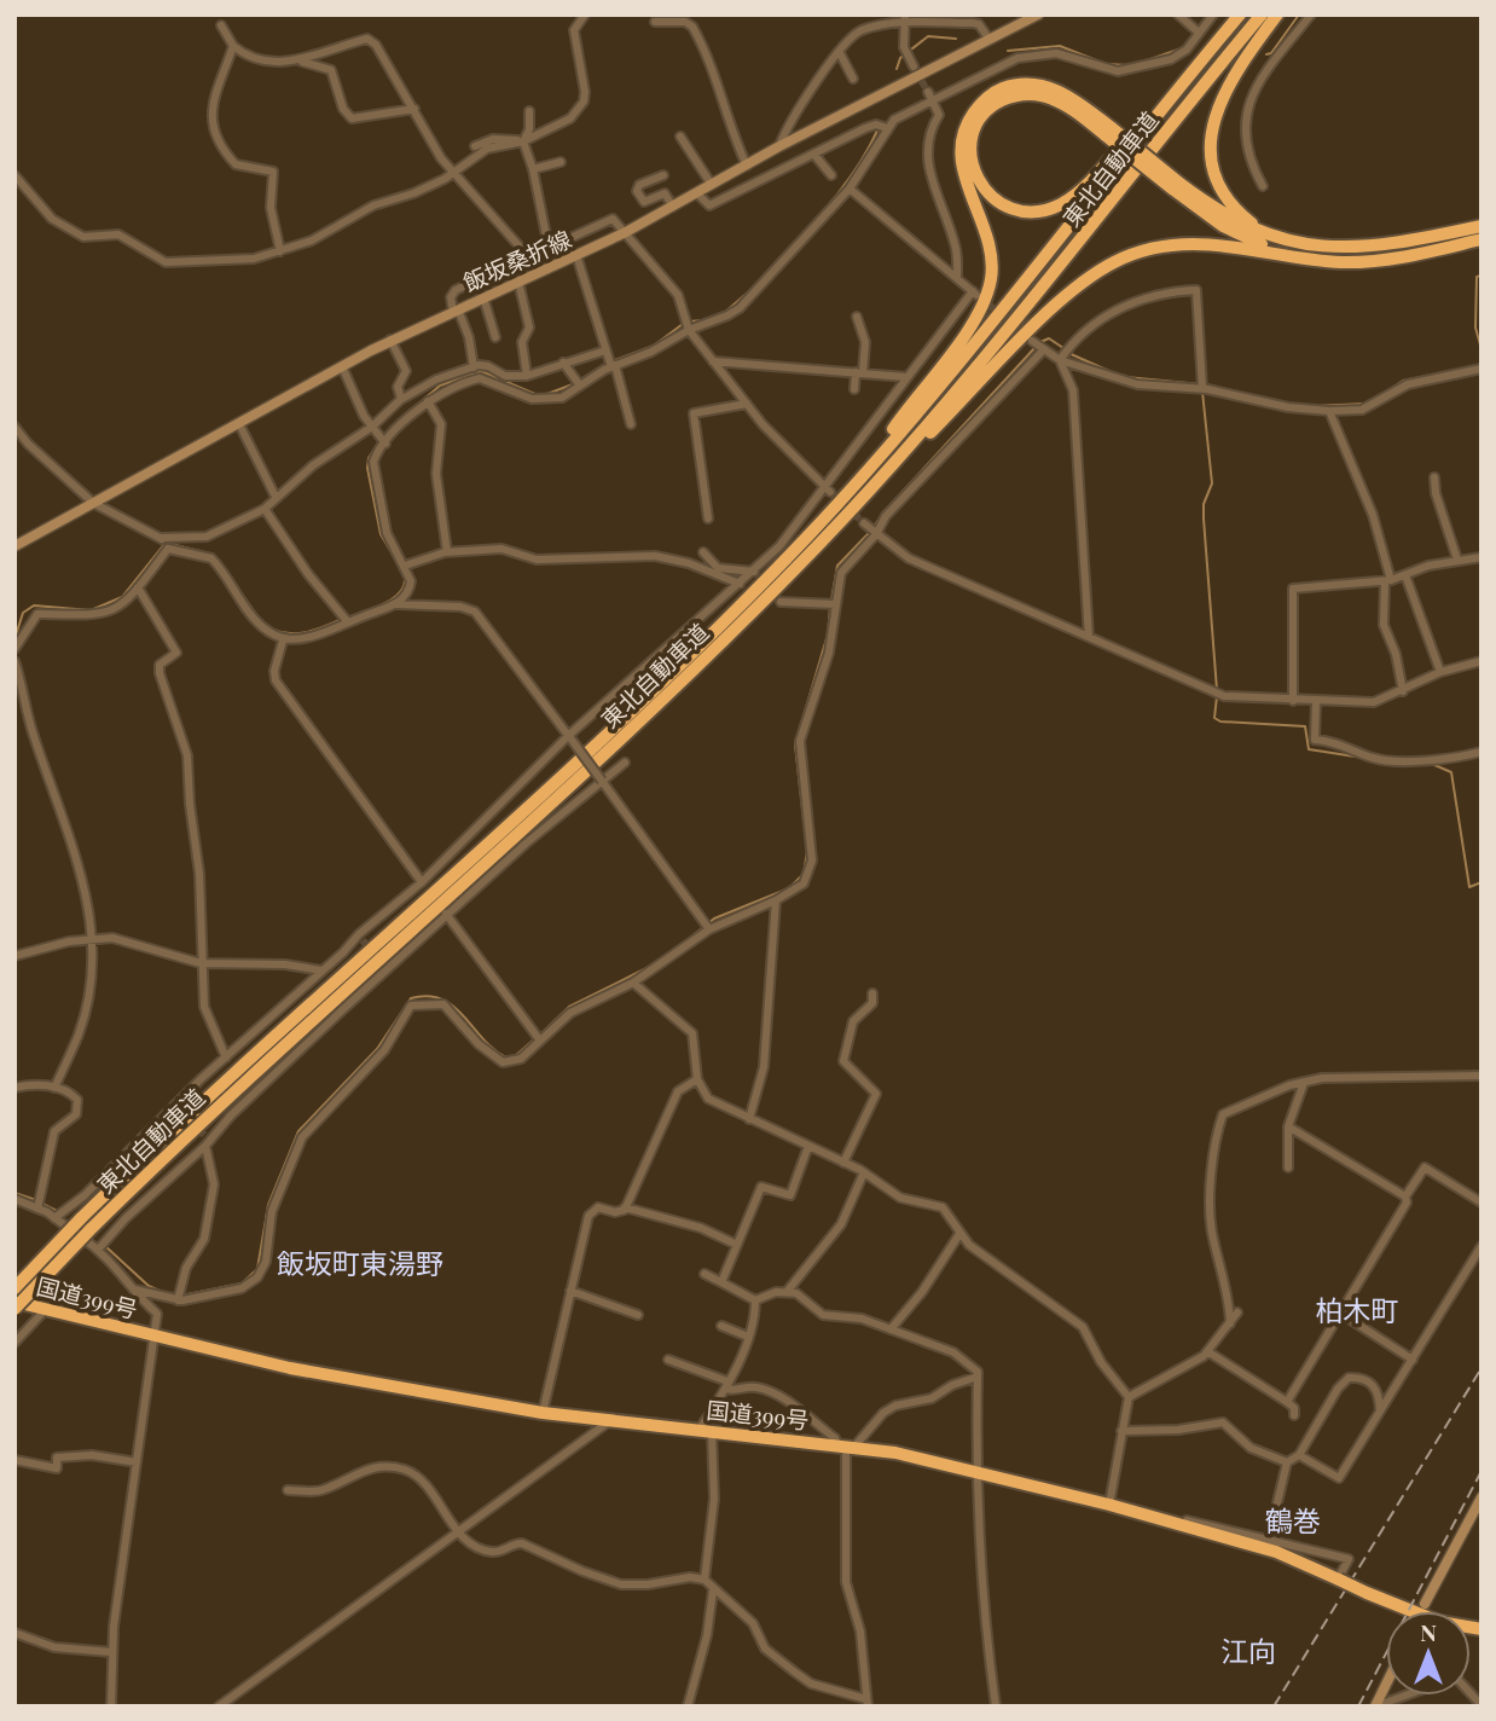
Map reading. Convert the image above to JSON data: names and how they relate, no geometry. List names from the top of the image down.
{
  "streets": {
    "highway": ["東北自動車道", "国道399号"],
    "main road": ["飯坂桑折線"]
  },
  "districts": [
    "飯坂町東湯野",
    "柏木町",
    "鶴巻",
    "江向"
  ],
  "north": "top"
}
